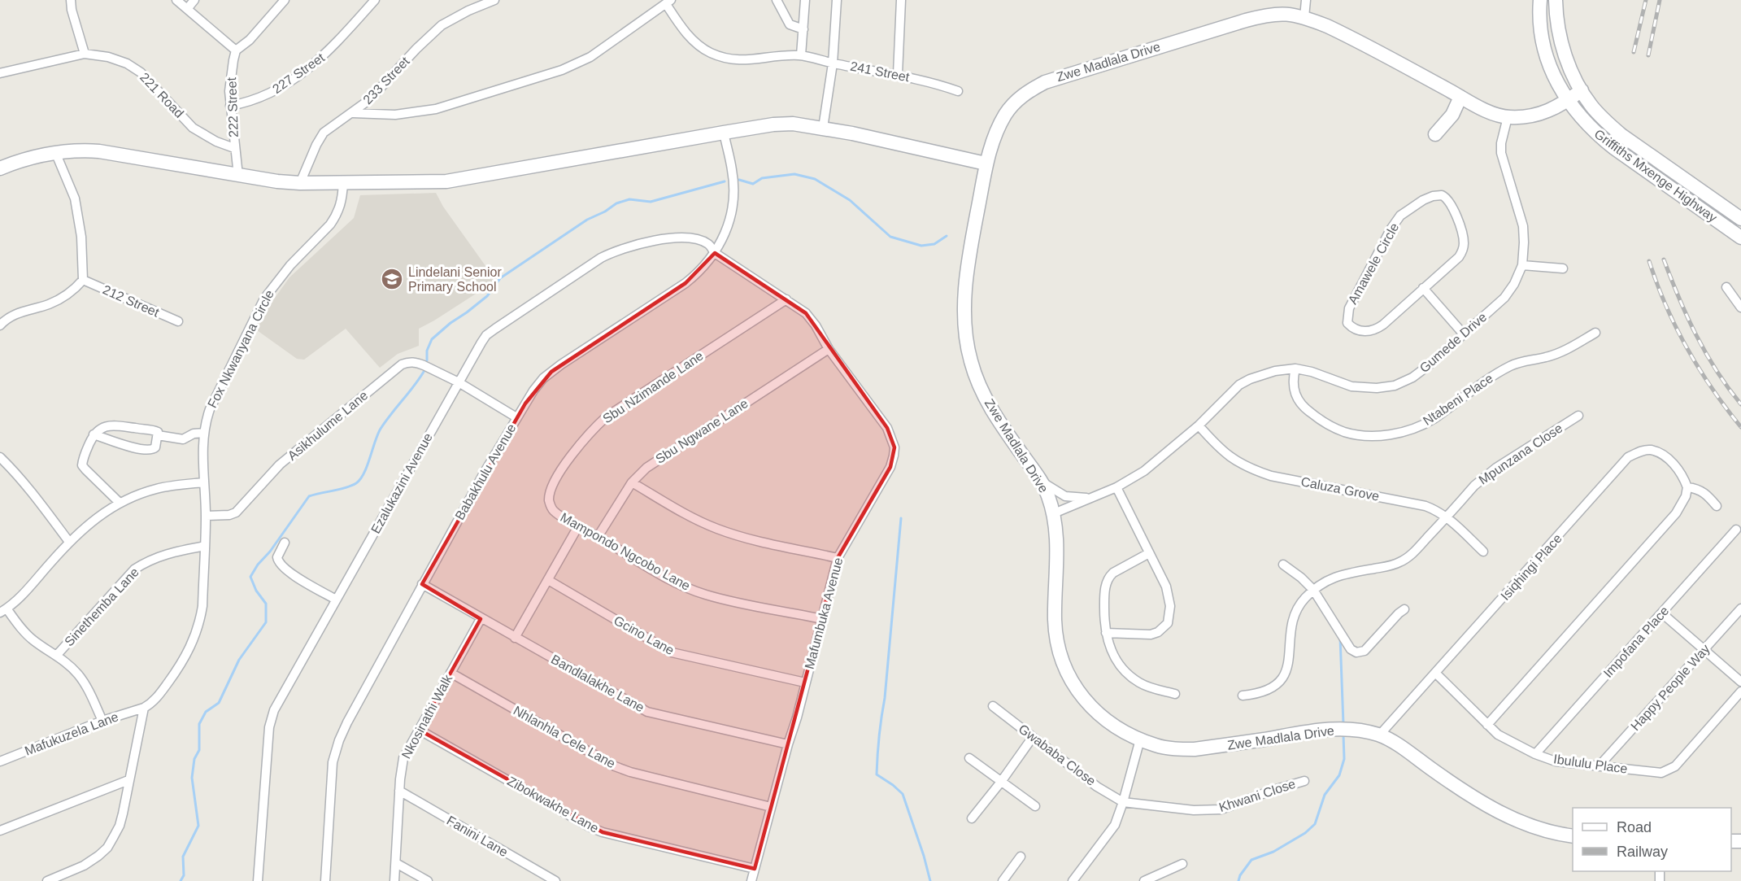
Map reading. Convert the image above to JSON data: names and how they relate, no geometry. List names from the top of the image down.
{
  "streets": {
    "street": [
      "Zwe Madlala Drive",
      "241 Street",
      "227 Street",
      "233 Street",
      "221 Road",
      "222 Street",
      "Griffiths Mxenge Highway",
      "Amawele Circle",
      "212 Street",
      "Gumede Drive",
      "Fox Nkwanyana Circle",
      "Sbu Nzimande Lane",
      "Ntabeni Place",
      "Asikhulume Lane",
      "Sbu Ngwane Lane",
      "Mpunzana Close",
      "Babakhulu Avenue",
      "Ezalukazini Avenue",
      "Caluza Grove",
      "Mampondo Ngcobo Lane",
      "Isiqhingi Place",
      "Sinethemba Lane",
      "Mafumbuka Avenue",
      "Gcino Lane",
      "Impofana Place",
      "Bandlalakhe Lane",
      "Happy People Way",
      "Nkosinathi Walk",
      "Mafukuzela Lane",
      "Nhlanhla Cele Lane",
      "Gwababa Close",
      "Ibululu Place",
      "Khwani Close",
      "Zibokwakhe Lane",
      "Fanini Lane"
    ]
  },
  "crossings": [
    ["Zwe Madlala Drive", "Griffiths Mxenge Highway"],
    ["Zwe Madlala Drive", "Gumede Drive"],
    ["Zwe Madlala Drive", "Isiqhingi Place"],
    ["227 Street", "222 Street"],
    ["221 Road", "222 Street"],
    ["Gumede Drive", "Ntabeni Place"],
    ["Gumede Drive", "Caluza Grove"],
    ["Fox Nkwanyana Circle", "Asikhulume Lane"],
    ["Fox Nkwanyana Circle", "Sinethemba Lane"],
    ["Fox Nkwanyana Circle", "Mafukuzela Lane"],
    ["Sbu Nzimande Lane", "Mampondo Ngcobo Lane"],
    ["Sbu Nzimande Lane", "Mafumbuka Avenue"],
    ["Asikhulume Lane", "Babakhulu Avenue"],
    ["Asikhulume Lane", "Ezalukazini Avenue"],
    ["Sbu Ngwane Lane", "Mampondo Ngcobo Lane"],
    ["Sbu Ngwane Lane", "Mafumbuka Avenue"],
    ["Mpunzana Close", "Caluza Grove"],
    ["Babakhulu Avenue", "Ezalukazini Avenue"],
    ["Babakhulu Avenue", "Mafumbuka Avenue"],
    ["Babakhulu Avenue", "Bandlalakhe Lane"],
    ["Ezalukazini Avenue", "Mafumbuka Avenue"],
    ["Mampondo Ngcobo Lane", "Mafumbuka Avenue"],
    ["Isiqhingi Place", "Ibululu Place"],
    ["Mafumbuka Avenue", "Gcino Lane"],
    ["Mafumbuka Avenue", "Bandlalakhe Lane"],
    ["Mafumbuka Avenue", "Nhlanhla Cele Lane"],
    ["Mafumbuka Avenue", "Zibokwakhe Lane"],
    ["Impofana Place", "Ibululu Place"],
    ["Bandlalakhe Lane", "Nkosinathi Walk"],
    ["Happy People Way", "Ibululu Place"],
    ["Nkosinathi Walk", "Nhlanhla Cele Lane"],
    ["Nkosinathi Walk", "Zibokwakhe Lane"],
    ["Nkosinathi Walk", "Fanini Lane"],
    ["Gwababa Close", "Khwani Close"]
  ],
  "places": {
    "school or university": ["Lindelani Senior Primary School"]
  },
  "legend": ["Road", "Railway"]
}
